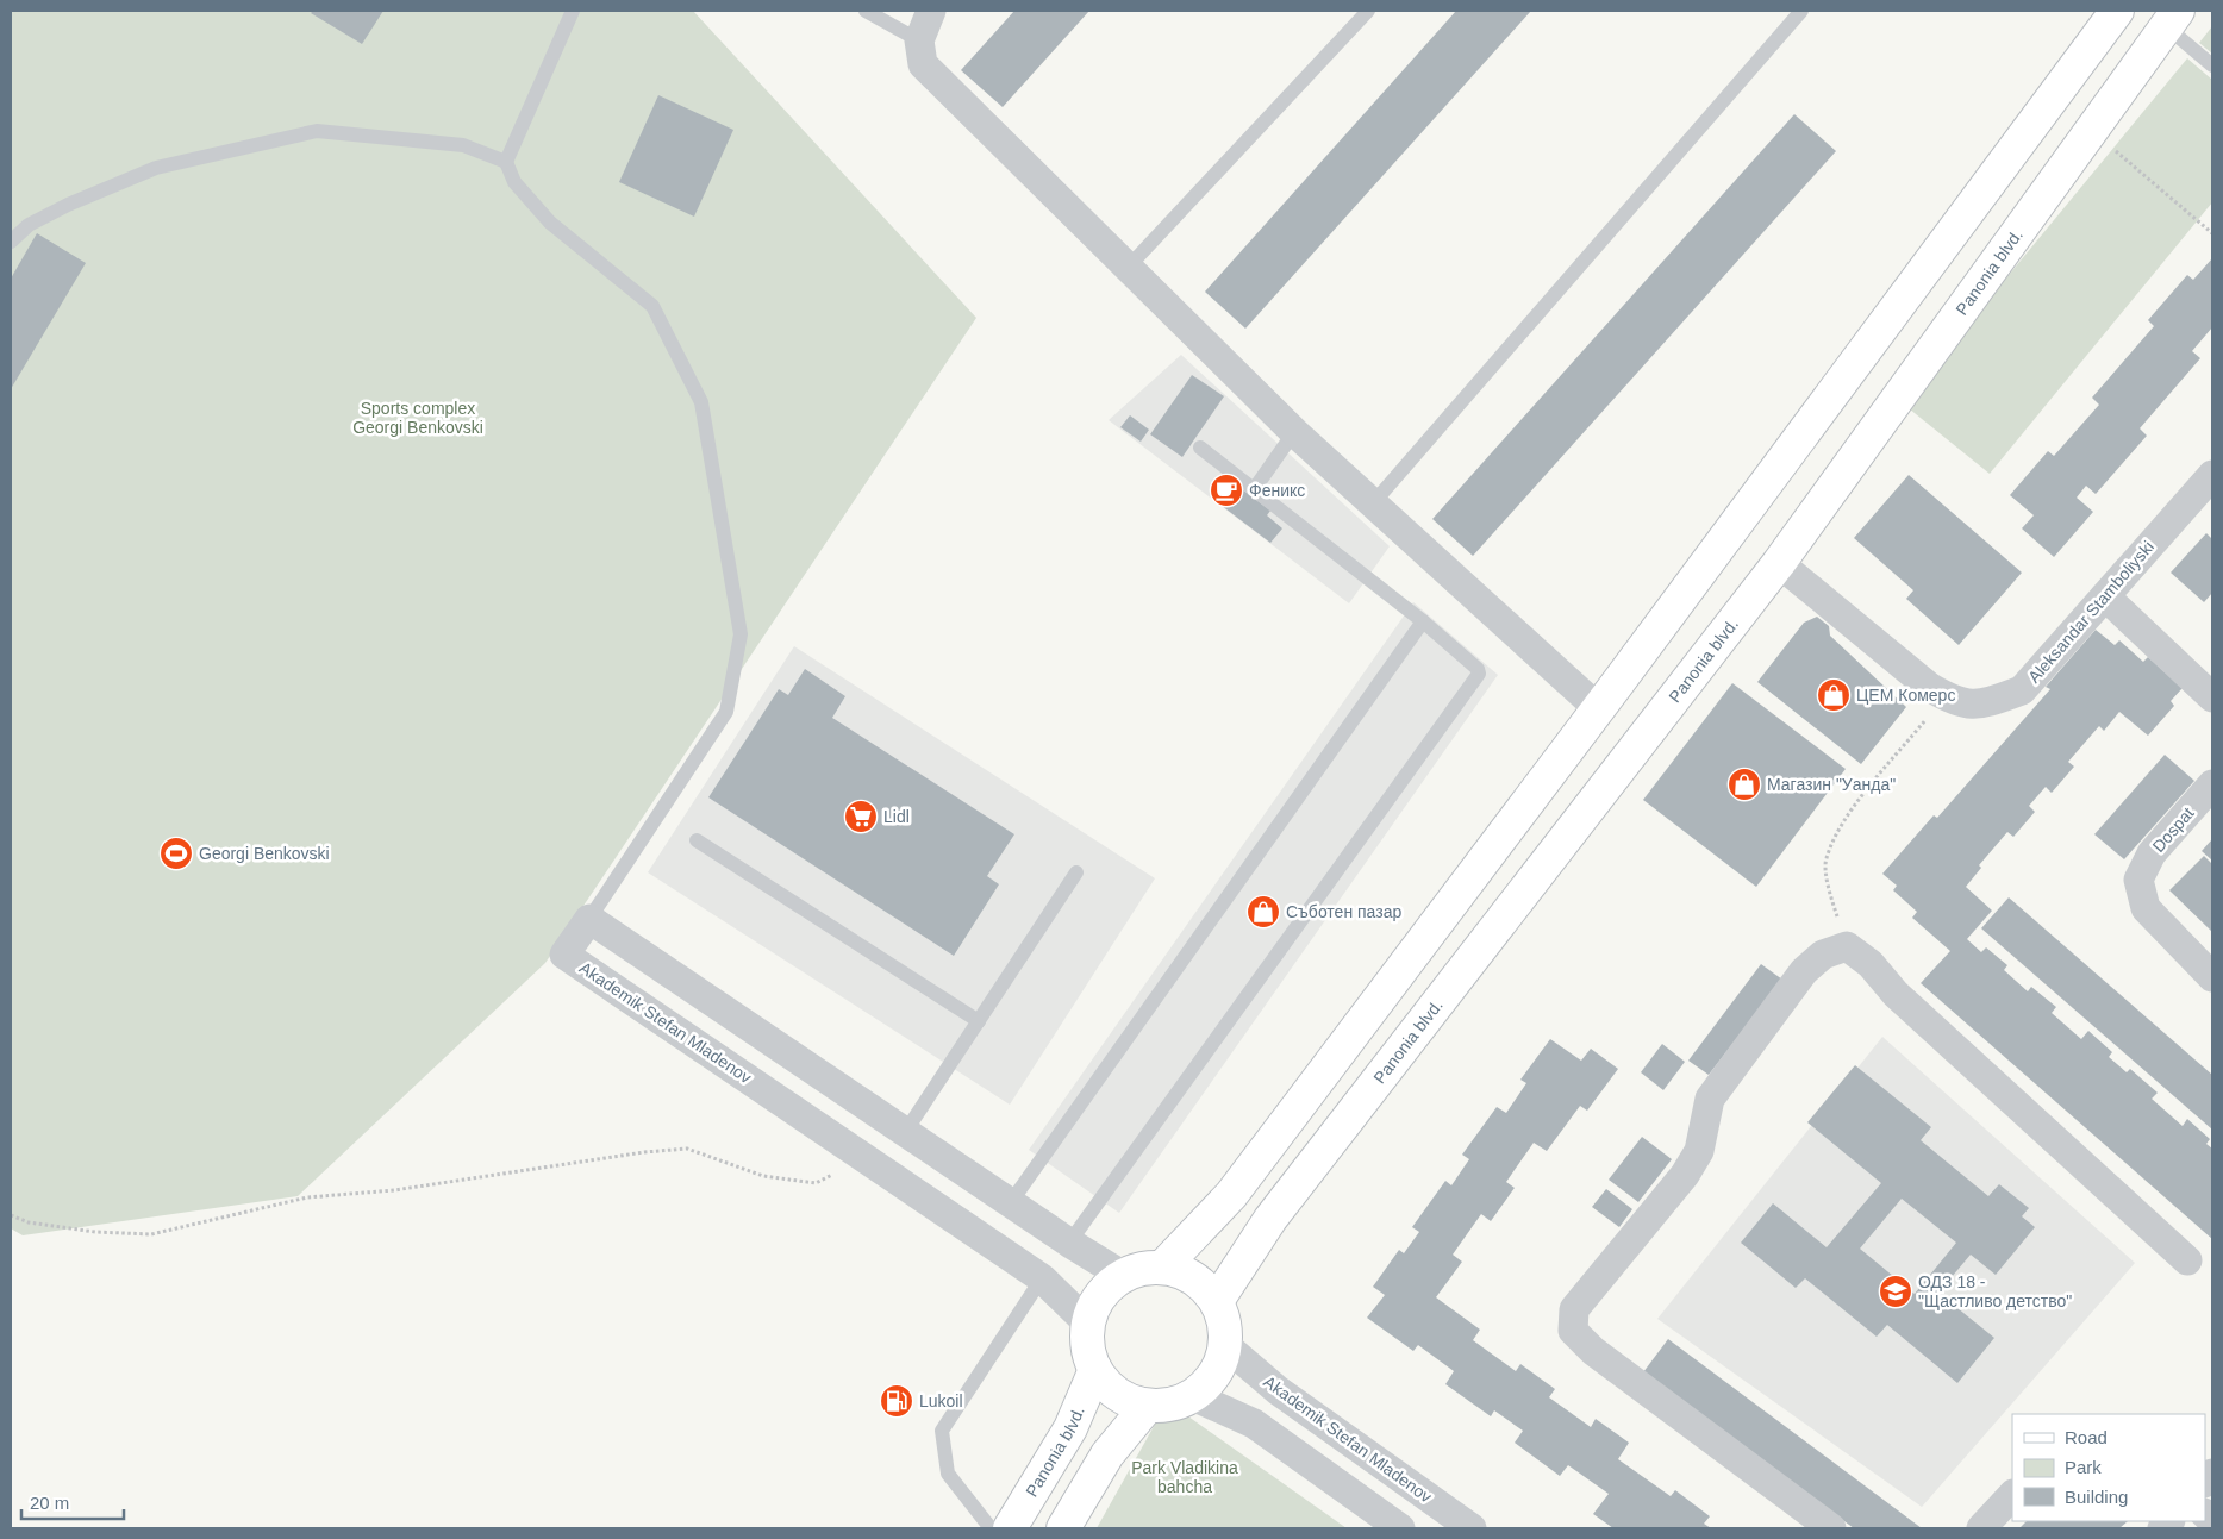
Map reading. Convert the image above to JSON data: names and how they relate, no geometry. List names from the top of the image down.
{
  "streets": {
    "main road": ["Panonia blvd."],
    "street": ["Aleksandar Stamboliyski", "Dospat", "Akademik Stefan Mladenov"]
  },
  "crossings": [
    ["Panonia blvd.", "Aleksandar Stamboliyski"],
    ["Panonia blvd.", "Akademik Stefan Mladenov"]
  ],
  "parks": ["Sports complex Georgi Benkovski", "Park Vladikina bahcha"],
  "places": {
    "cafe": ["Феникс"],
    "shop": ["ЦЕМ Комерс", "Магазин \"Уанда\"", "Съботен пазар"],
    "supermarket": ["Lidl"],
    "sports": ["Georgi Benkovski"],
    "school or university": ["ОДЗ 18 - \"Щастливо детство\""],
    "fuel station": ["Lukoil"]
  },
  "legend": ["Road", "Park", "Building"],
  "scale_bar": "20 m"
}
